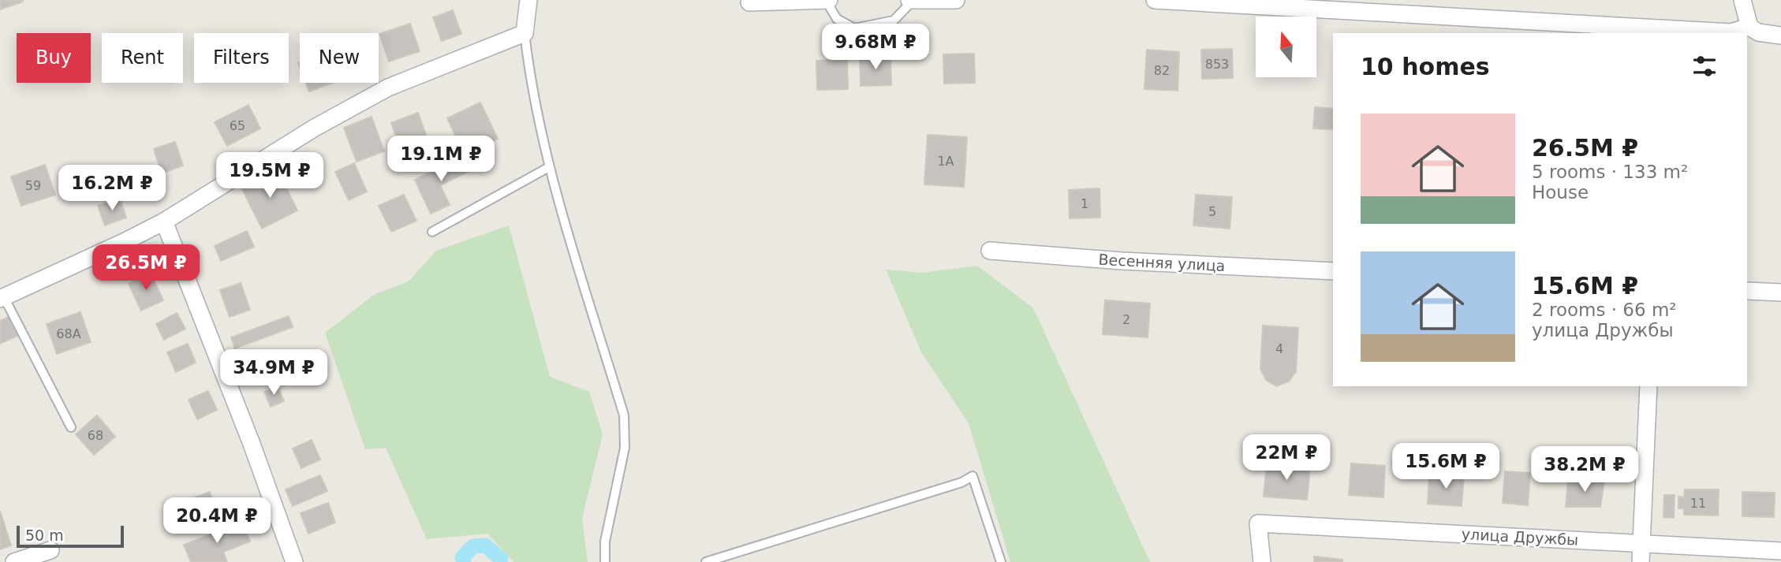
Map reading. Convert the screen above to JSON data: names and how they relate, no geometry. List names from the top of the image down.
{
  "streets": {
    "street": ["Весенняя улица", "улица Дружбы"]
  },
  "house_numbers": [
    "853",
    "82",
    "65",
    "1А",
    "59",
    "1",
    "5",
    "2",
    "68А",
    "4",
    "68",
    "11"
  ],
  "scale_bar": "50 m",
  "north": "top",
  "page": {
    "price": [
      "9.68M ₽",
      "19.1M ₽",
      "19.5M ₽",
      "16.2M ₽",
      "26.5M ₽",
      "34.9M ₽",
      "22M ₽",
      "15.6M ₽",
      "38.2M ₽",
      "20.4M ₽"
    ],
    "chip": [
      "Buy",
      "Rent",
      "Filters",
      "New"
    ],
    "heading": "10 homes",
    "list": [
      {
        "name": "26.5M ₽",
        "note": "5 rooms · 133 m² · House"
      },
      {
        "name": "15.6M ₽",
        "note": "2 rooms · 66 m² · улица Дружбы"
      }
    ],
    "scale": "50 m"
  }
}
